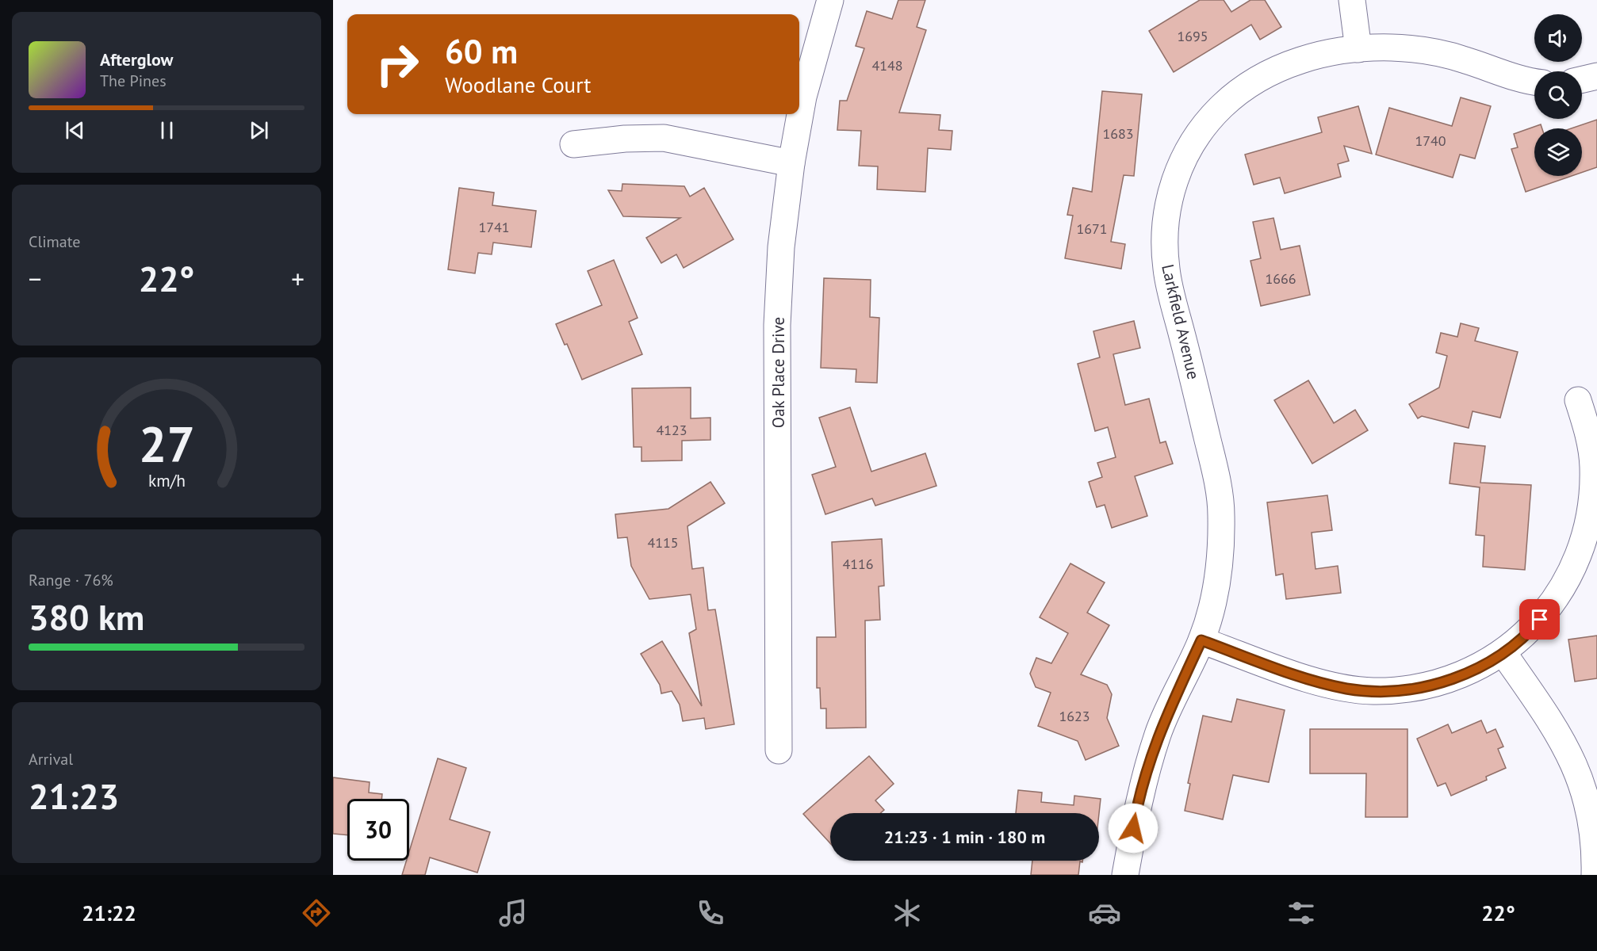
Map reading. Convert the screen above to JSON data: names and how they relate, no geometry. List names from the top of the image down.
{
  "streets": {
    "street": ["Larkfield Avenue", "Oak Place Drive"]
  },
  "house_numbers": [
    "1695",
    "4148",
    "1683",
    "1740",
    "1741",
    "1671",
    "1666",
    "4123",
    "4115",
    "4116",
    "1623"
  ],
  "page": {
    "turn": ["60 m", "Woodlane Court"],
    "song": ["Afterglow", "The Pines"],
    "tile": [
      "Climate",
      ["Range · 76%", "380 km"],
      ["Arrival", "21:23"]
    ],
    "heat": ["−", "22°", "+"],
    "limit": "30",
    "trip": "21:23 · 1 min · 180 m",
    "tabs": ["21:22", "22°"],
    "gauge": ["27", "km/h"]
  }
}
